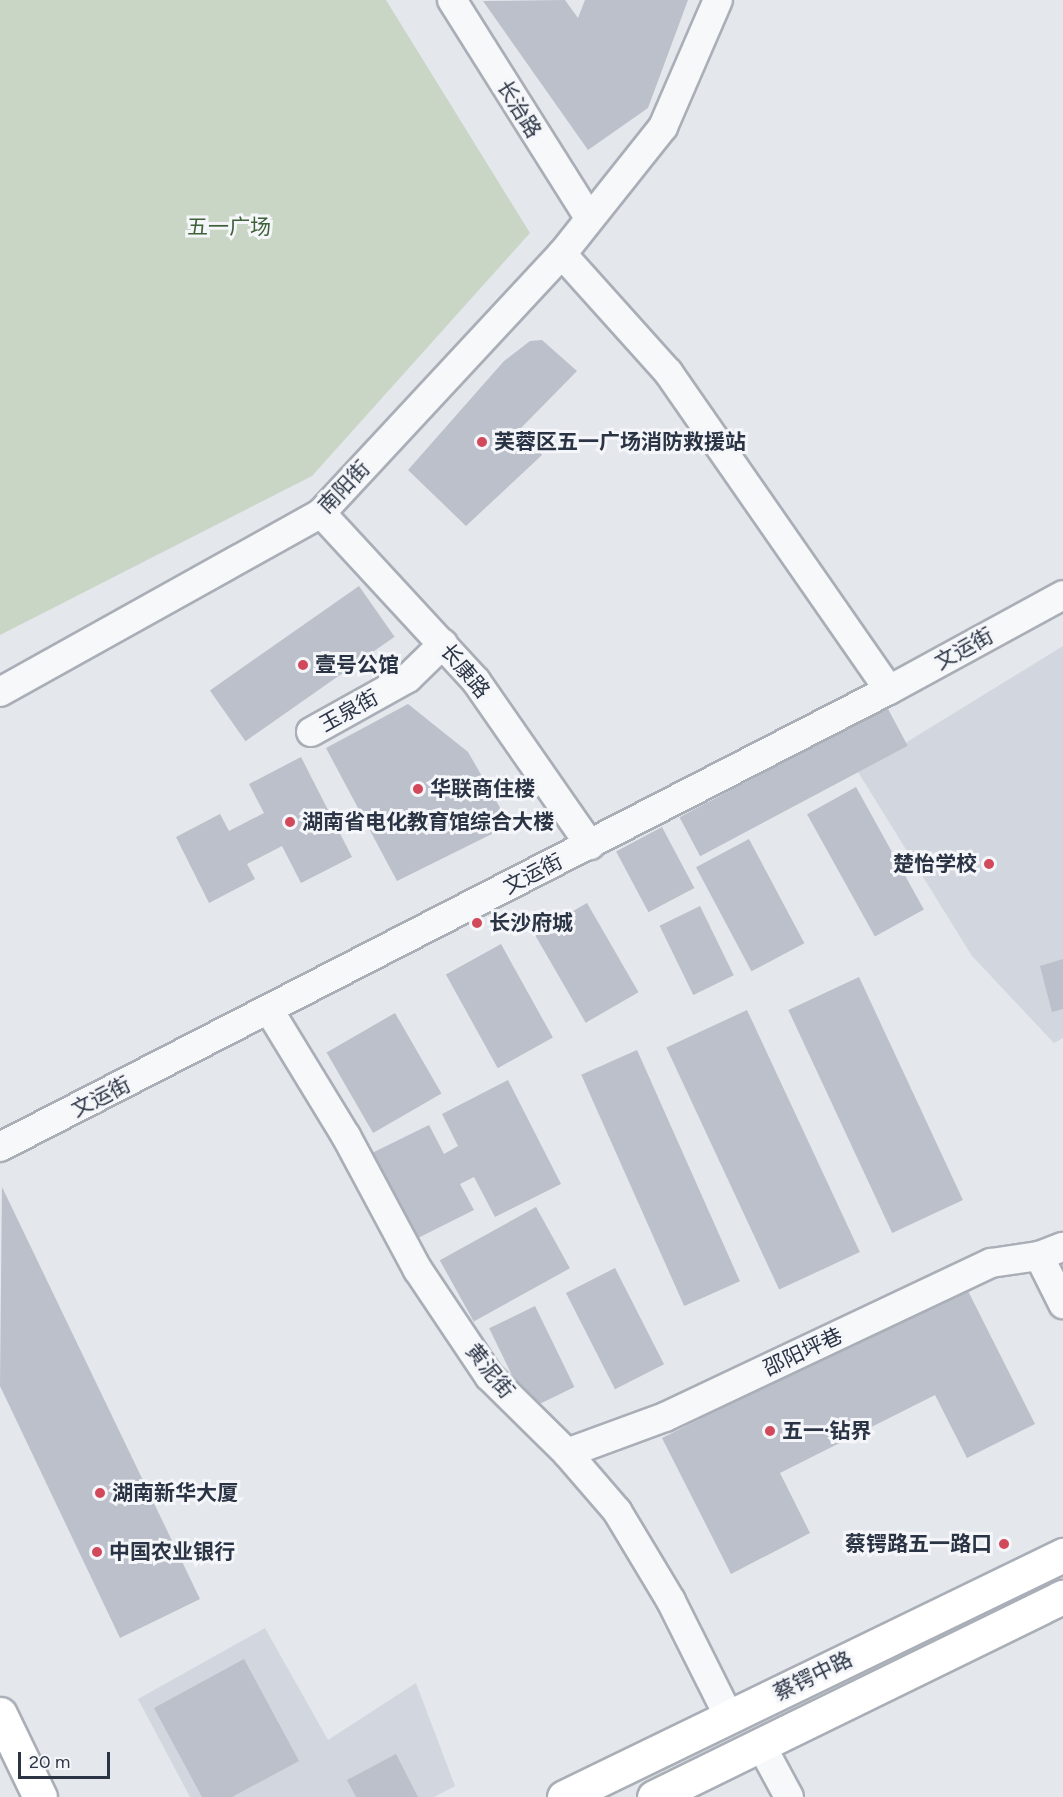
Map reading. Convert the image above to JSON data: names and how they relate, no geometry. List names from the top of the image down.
{
  "streets": {
    "main road": ["蔡锷中路"],
    "street": [
      "长治路",
      "南阳街",
      "文运街",
      "长康路",
      "玉泉街",
      "邵阳坪巷",
      "黄泥街"
    ]
  },
  "crossings": [
    ["长治路", "南阳街"],
    ["南阳街", "长康路"],
    ["文运街", "长康路"],
    ["文运街", "黄泥街"],
    ["长康路", "玉泉街"],
    ["邵阳坪巷", "黄泥街"],
    ["黄泥街", "蔡锷中路"]
  ],
  "parks": ["五一广场"],
  "places": [
    "芙蓉区五一广场消防救援站",
    "壹号公馆",
    "华联商住楼",
    "湖南省电化教育馆综合大楼",
    "楚怡学校",
    "长沙府城",
    "五一·钻界",
    "湖南新华大厦",
    "蔡锷路五一路口",
    "中国农业银行"
  ],
  "scale_bar": "20 m"
}
